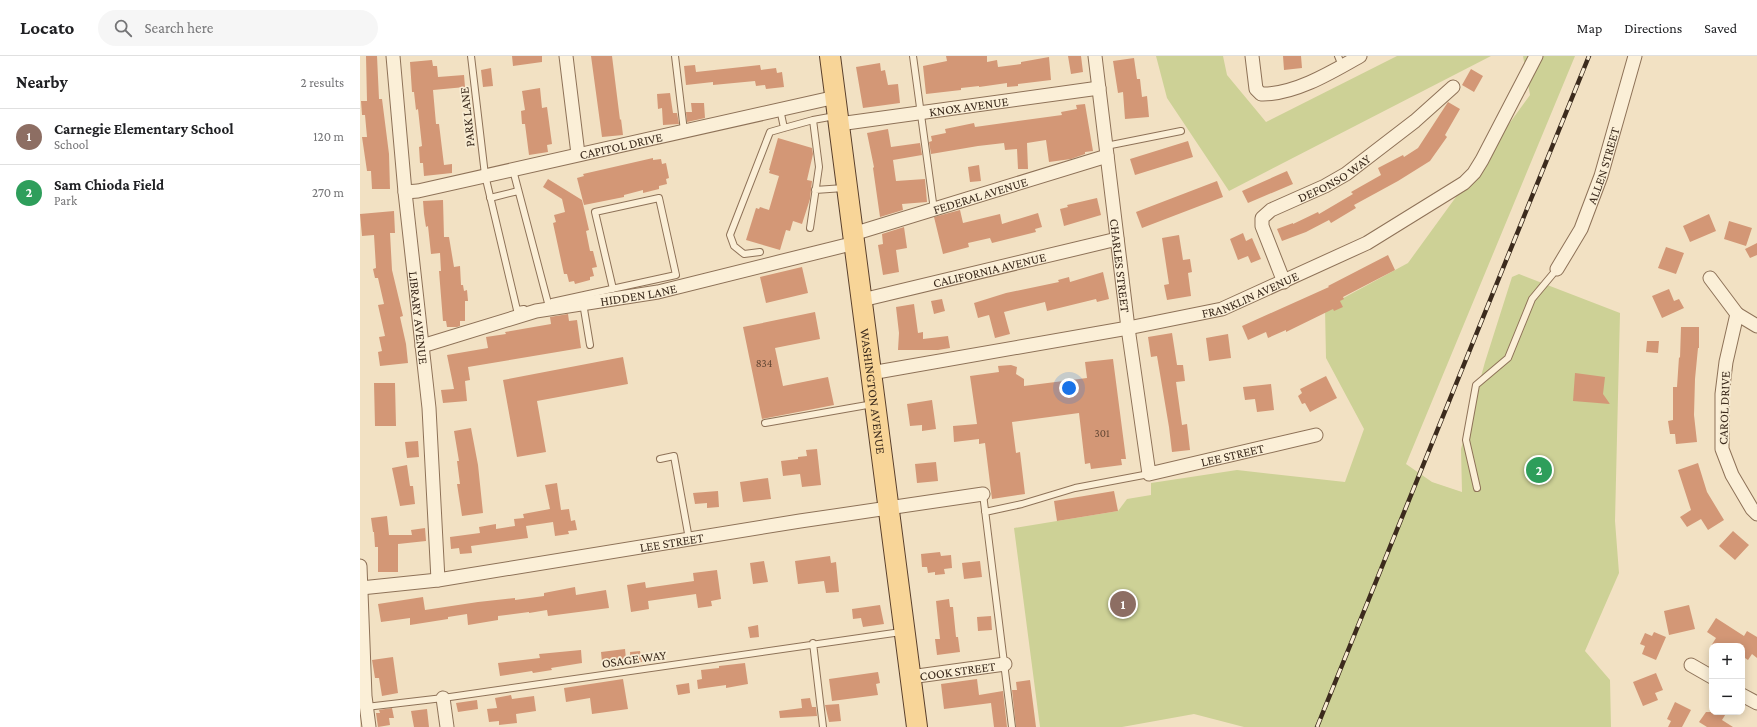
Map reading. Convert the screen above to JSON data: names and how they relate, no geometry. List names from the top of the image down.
{
  "streets": {
    "main road": ["WASHINGTON AVENUE"],
    "street": [
      "KNOX AVENUE",
      "CAPITOL DRIVE",
      "ALLEN STREET",
      "DEFONSO WAY",
      "FEDERAL AVENUE",
      "CHARLES STREET",
      "CALIFORNIA AVENUE",
      "FRANKLIN AVENUE",
      "HIDDEN LANE",
      "LIBRARY AVENUE",
      "CAROL DRIVE",
      "LEE STREET",
      "COOK STREET"
    ],
    "lane": ["PARK LANE", "OSAGE WAY"]
  },
  "crossings": [
    ["KNOX AVENUE", "CAPITOL DRIVE"],
    ["KNOX AVENUE", "CHARLES STREET"],
    ["KNOX AVENUE", "WASHINGTON AVENUE"],
    ["PARK LANE", "CAPITOL DRIVE"],
    ["CAPITOL DRIVE", "LIBRARY AVENUE"],
    ["CAPITOL DRIVE", "WASHINGTON AVENUE"],
    ["DEFONSO WAY", "FRANKLIN AVENUE"],
    ["FEDERAL AVENUE", "CHARLES STREET"],
    ["FEDERAL AVENUE", "HIDDEN LANE"],
    ["FEDERAL AVENUE", "WASHINGTON AVENUE"],
    ["CHARLES STREET", "CALIFORNIA AVENUE"],
    ["CHARLES STREET", "FRANKLIN AVENUE"],
    ["CHARLES STREET", "LEE STREET"],
    ["CALIFORNIA AVENUE", "WASHINGTON AVENUE"],
    ["FRANKLIN AVENUE", "WASHINGTON AVENUE"],
    ["HIDDEN LANE", "LIBRARY AVENUE"],
    ["HIDDEN LANE", "WASHINGTON AVENUE"],
    ["LIBRARY AVENUE", "LEE STREET"],
    ["WASHINGTON AVENUE", "LEE STREET"],
    ["WASHINGTON AVENUE", "OSAGE WAY"],
    ["WASHINGTON AVENUE", "COOK STREET"]
  ],
  "house_numbers": ["834", "301"],
  "page": {
    "header": "Locato",
    "search": "Search here",
    "nav": ["Map", "Directions", "Saved"],
    "heading": ["Nearby", "2 results"],
    "list": [
      {
        "mark": "1",
        "name": "Carnegie Elementary School",
        "note": "School",
        "value": "120 m"
      },
      {
        "mark": "2",
        "name": "Sam Chioda Field",
        "note": "Park",
        "value": "270 m"
      }
    ],
    "pins": ["2", "1"],
    "map_buttons": ["+", "−"]
  }
}
